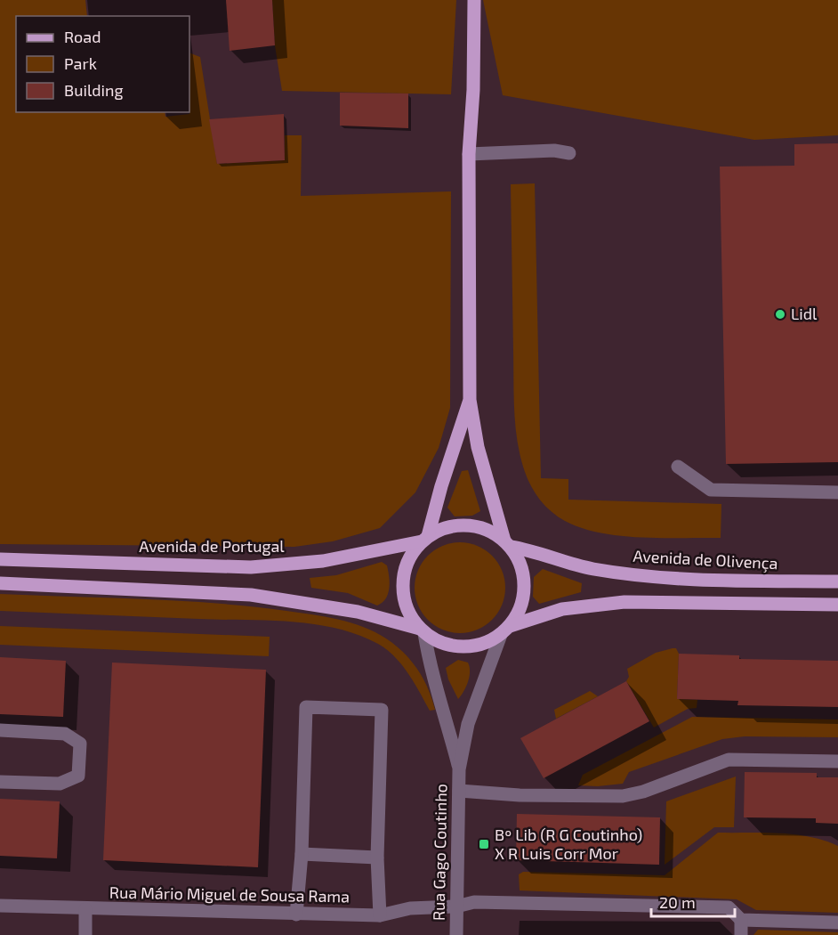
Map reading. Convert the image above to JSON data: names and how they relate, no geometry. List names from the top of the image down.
{
  "streets": {
    "main road": ["Avenida de Portugal", "Avenida de Olivença"],
    "street": ["Rua Gago Coutinho", "Rua Mário Miguel de Sousa Rama"]
  },
  "crossings": [
    ["Avenida de Portugal", "Avenida de Olivença"],
    ["Avenida de Portugal", "Rua Gago Coutinho"],
    ["Avenida de Olivença", "Rua Gago Coutinho"],
    ["Rua Gago Coutinho", "Rua Mário Miguel de Sousa Rama"]
  ],
  "places": {
    "other": ["Lidl"],
    "transit": ["Bº Lib (R G Coutinho) X R Luis Corr Mor"]
  },
  "legend": ["Road", "Park", "Building"],
  "scale_bar": "20 m"
}
